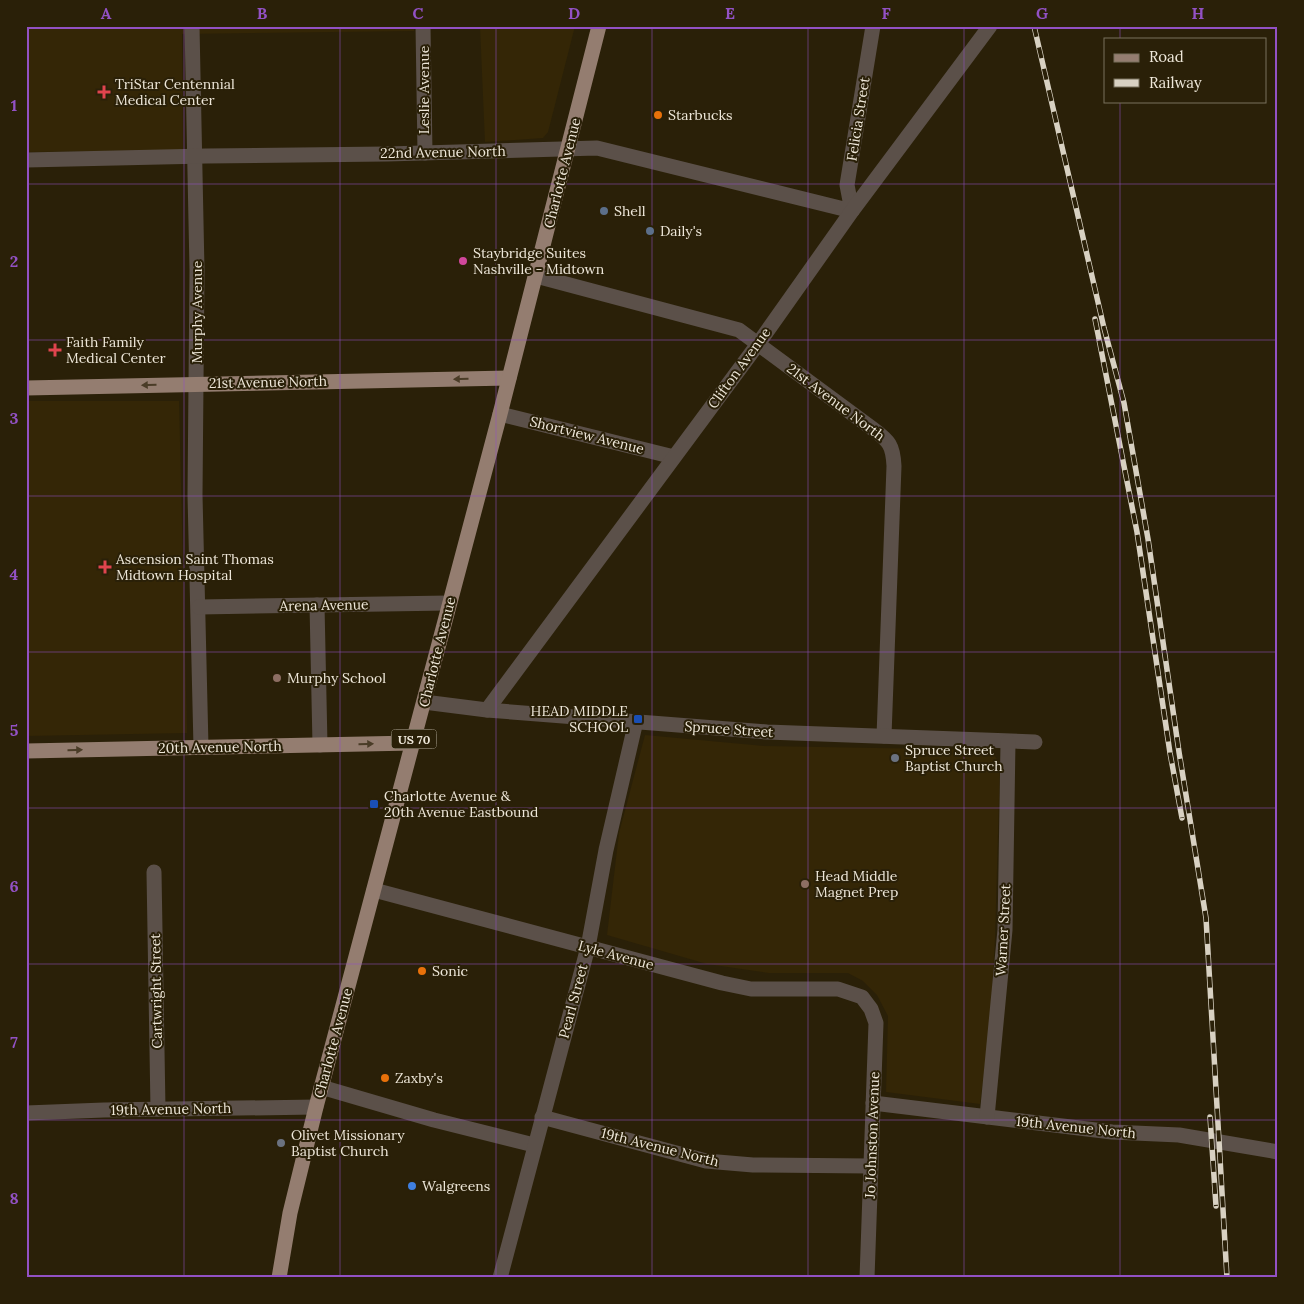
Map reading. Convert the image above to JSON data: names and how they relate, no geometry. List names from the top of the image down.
{
  "streets": {
    "main road": [
      "Charlotte Avenue",
      "21st Avenue North",
      "US 70",
      "20th Avenue North"
    ],
    "street": [
      "Leslie Avenue",
      "Felicia Street",
      "22nd Avenue North",
      "Murphy Avenue",
      "Clifton Avenue",
      "Shortview Avenue",
      "Arena Avenue",
      "Spruce Street",
      "Warner Street",
      "Lyle Avenue",
      "Cartwright Street",
      "Pearl Street",
      "19th Avenue North",
      "Jo Johnston Avenue"
    ]
  },
  "crossings": [
    ["Leslie Avenue", "22nd Avenue North"],
    ["Felicia Street", "22nd Avenue North"],
    ["Felicia Street", "Clifton Avenue"],
    ["22nd Avenue North", "Charlotte Avenue"],
    ["22nd Avenue North", "Murphy Avenue"],
    ["22nd Avenue North", "Clifton Avenue"],
    ["Charlotte Avenue", "21st Avenue North"],
    ["Charlotte Avenue", "Shortview Avenue"],
    ["Charlotte Avenue", "Arena Avenue"],
    ["Charlotte Avenue", "Spruce Street"],
    ["Charlotte Avenue", "20th Avenue North"],
    ["Charlotte Avenue", "Lyle Avenue"],
    ["Charlotte Avenue", "19th Avenue North"],
    ["Murphy Avenue", "21st Avenue North"],
    ["Murphy Avenue", "Arena Avenue"],
    ["Murphy Avenue", "20th Avenue North"],
    ["Clifton Avenue", "21st Avenue North"],
    ["Clifton Avenue", "Shortview Avenue"],
    ["Clifton Avenue", "Spruce Street"],
    ["21st Avenue North", "Spruce Street"],
    ["Spruce Street", "Warner Street"],
    ["Spruce Street", "Pearl Street"],
    ["Warner Street", "19th Avenue North"],
    ["Lyle Avenue", "Pearl Street"],
    ["Lyle Avenue", "Jo Johnston Avenue"],
    ["Cartwright Street", "19th Avenue North"],
    ["Pearl Street", "19th Avenue North"],
    ["19th Avenue North", "Jo Johnston Avenue"]
  ],
  "one_way": ["21st Avenue North", "20th Avenue North"],
  "places": {
    "health": ["TriStar Centennial Medical Center", "Faith Family Medical Center", "Ascension Saint Thomas Midtown Hospital"],
    "other": [
      "Starbucks",
      "Shell",
      "Daily's",
      "Staybridge Suites Nashville - Midtown",
      "Murphy School",
      "Spruce Street Baptist Church",
      "Head Middle Magnet Prep",
      "Sonic",
      "Zaxby's",
      "Olivet Missionary Baptist Church",
      "Walgreens"
    ],
    "transit": ["HEAD MIDDLE SCHOOL", "Charlotte Avenue & 20th Avenue Eastbound"]
  },
  "legend": ["Road", "Railway"],
  "grid": {
    "columns": [
      "A",
      "B",
      "C",
      "D",
      "E",
      "F",
      "G",
      "H"
    ],
    "rows": [
      "1",
      "2",
      "3",
      "4",
      "5",
      "6",
      "7",
      "8"
    ]
  }
}
